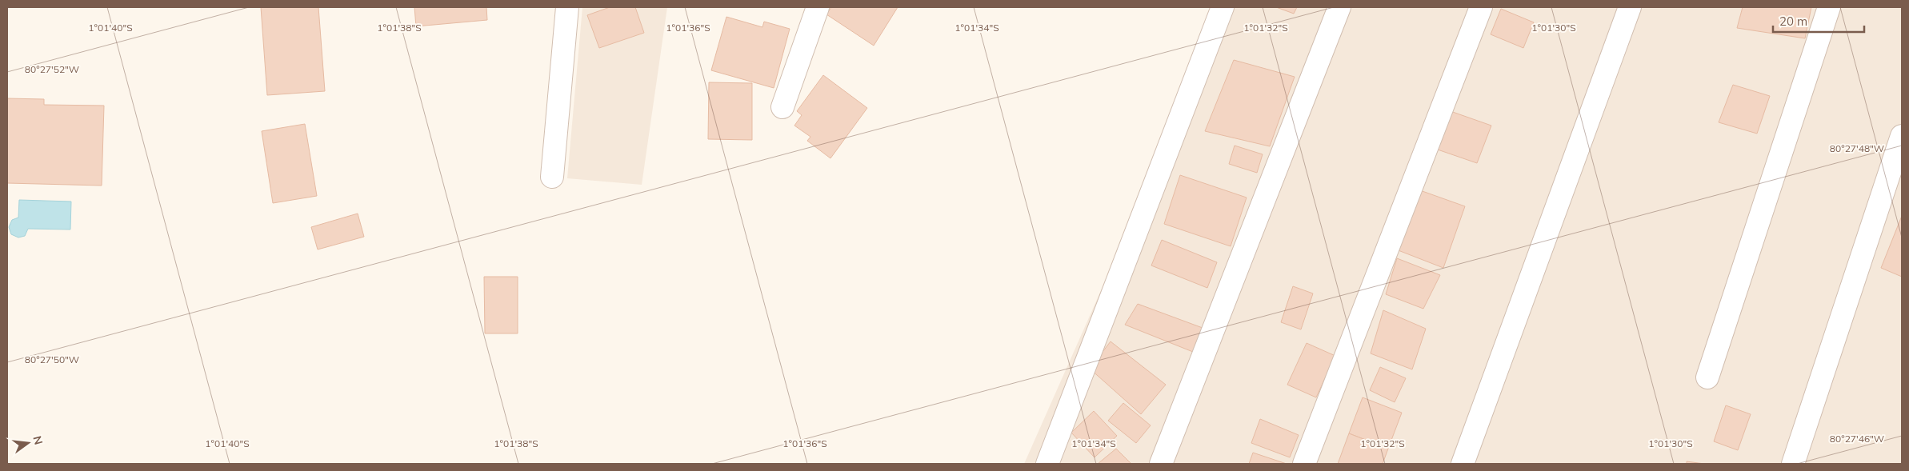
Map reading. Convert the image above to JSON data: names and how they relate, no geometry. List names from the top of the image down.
{
  "scale_bar": "20 m",
  "north": "right",
  "coordinates": [
    "1°01'40\"S",
    "1°01'38\"S",
    "1°01'36\"S",
    "1°01'34\"S",
    "1°01'32\"S",
    "1°01'30\"S",
    "80°27'52\"W",
    "80°27'48\"W",
    "80°27'50\"W",
    "80°27'46\"W"
  ]
}
